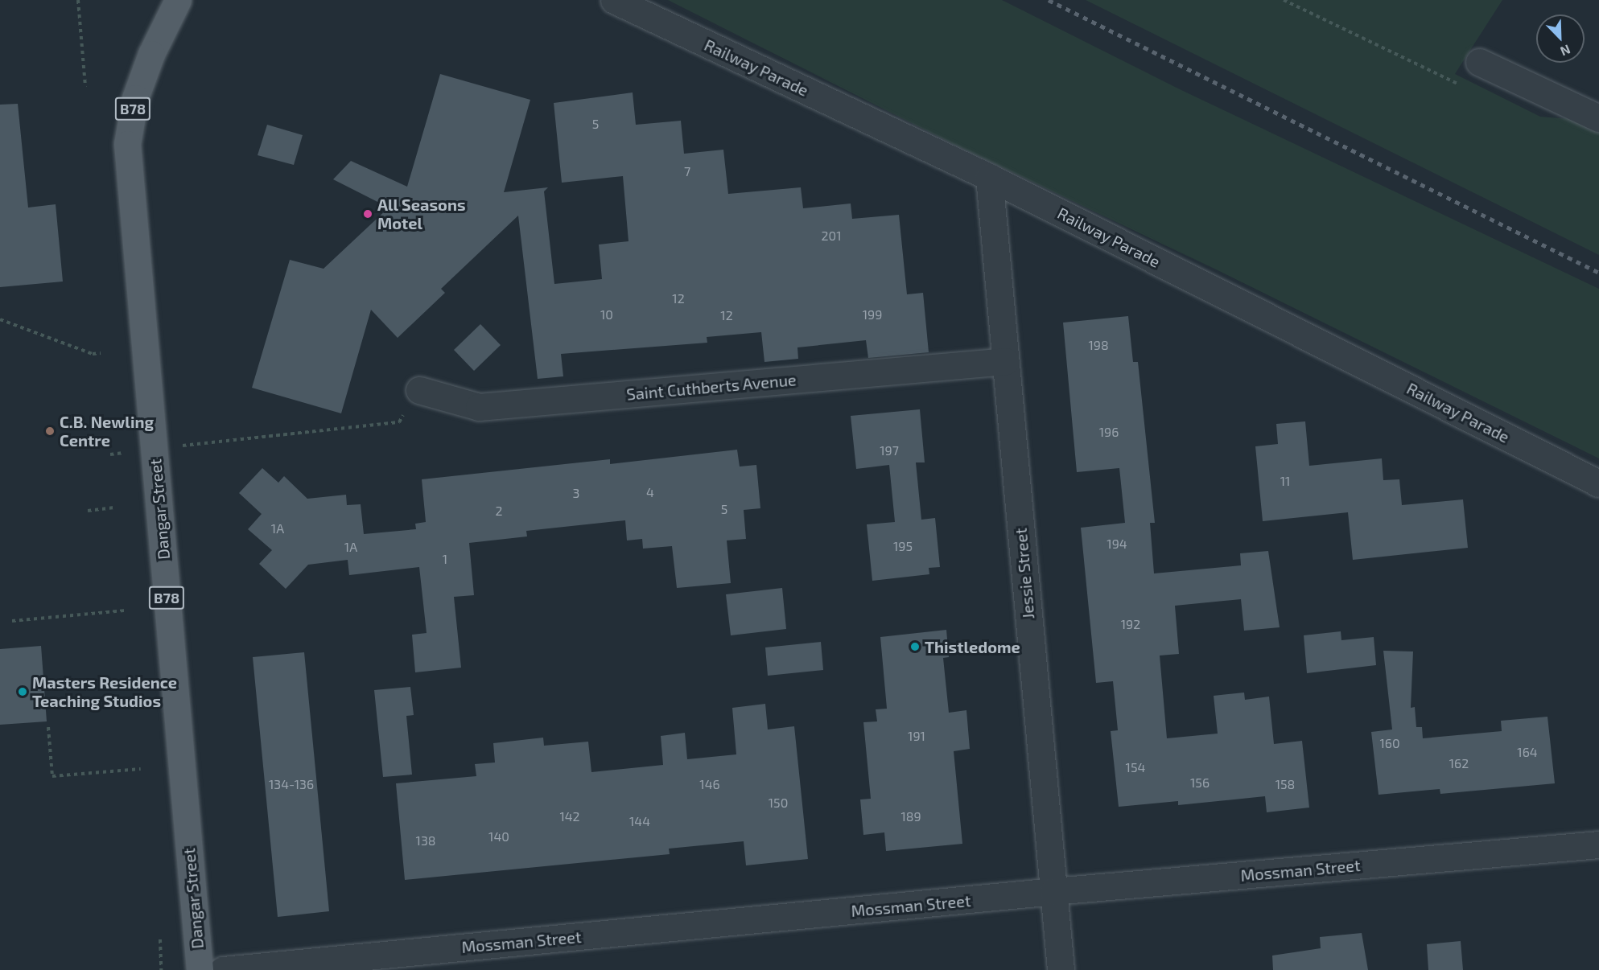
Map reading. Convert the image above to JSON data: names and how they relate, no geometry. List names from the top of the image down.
{
  "streets": {
    "main road": ["B78", "Dangar Street"],
    "street": [
      "Railway Parade",
      "Saint Cuthberts Avenue",
      "Jessie Street",
      "Mossman Street"
    ]
  },
  "crossings": [
    ["Railway Parade", "Jessie Street"],
    ["Saint Cuthberts Avenue", "Jessie Street"],
    ["Jessie Street", "Mossman Street"]
  ],
  "places": [
    "All Seasons Motel",
    "C.B. Newling Centre",
    "Thistledome",
    "Masters Residence Teaching Studios"
  ],
  "house_numbers": [
    "5",
    "7",
    "201",
    "12",
    "10",
    "199",
    "12",
    "198",
    "196",
    "197",
    "11",
    "4",
    "3",
    "5",
    "2",
    "1A",
    "194",
    "195",
    "1A",
    "1",
    "192",
    "191",
    "160",
    "164",
    "162",
    "154",
    "156",
    "134-136",
    "146",
    "158",
    "150",
    "142",
    "189",
    "144",
    "140",
    "138"
  ],
  "north": "bottom right"
}
